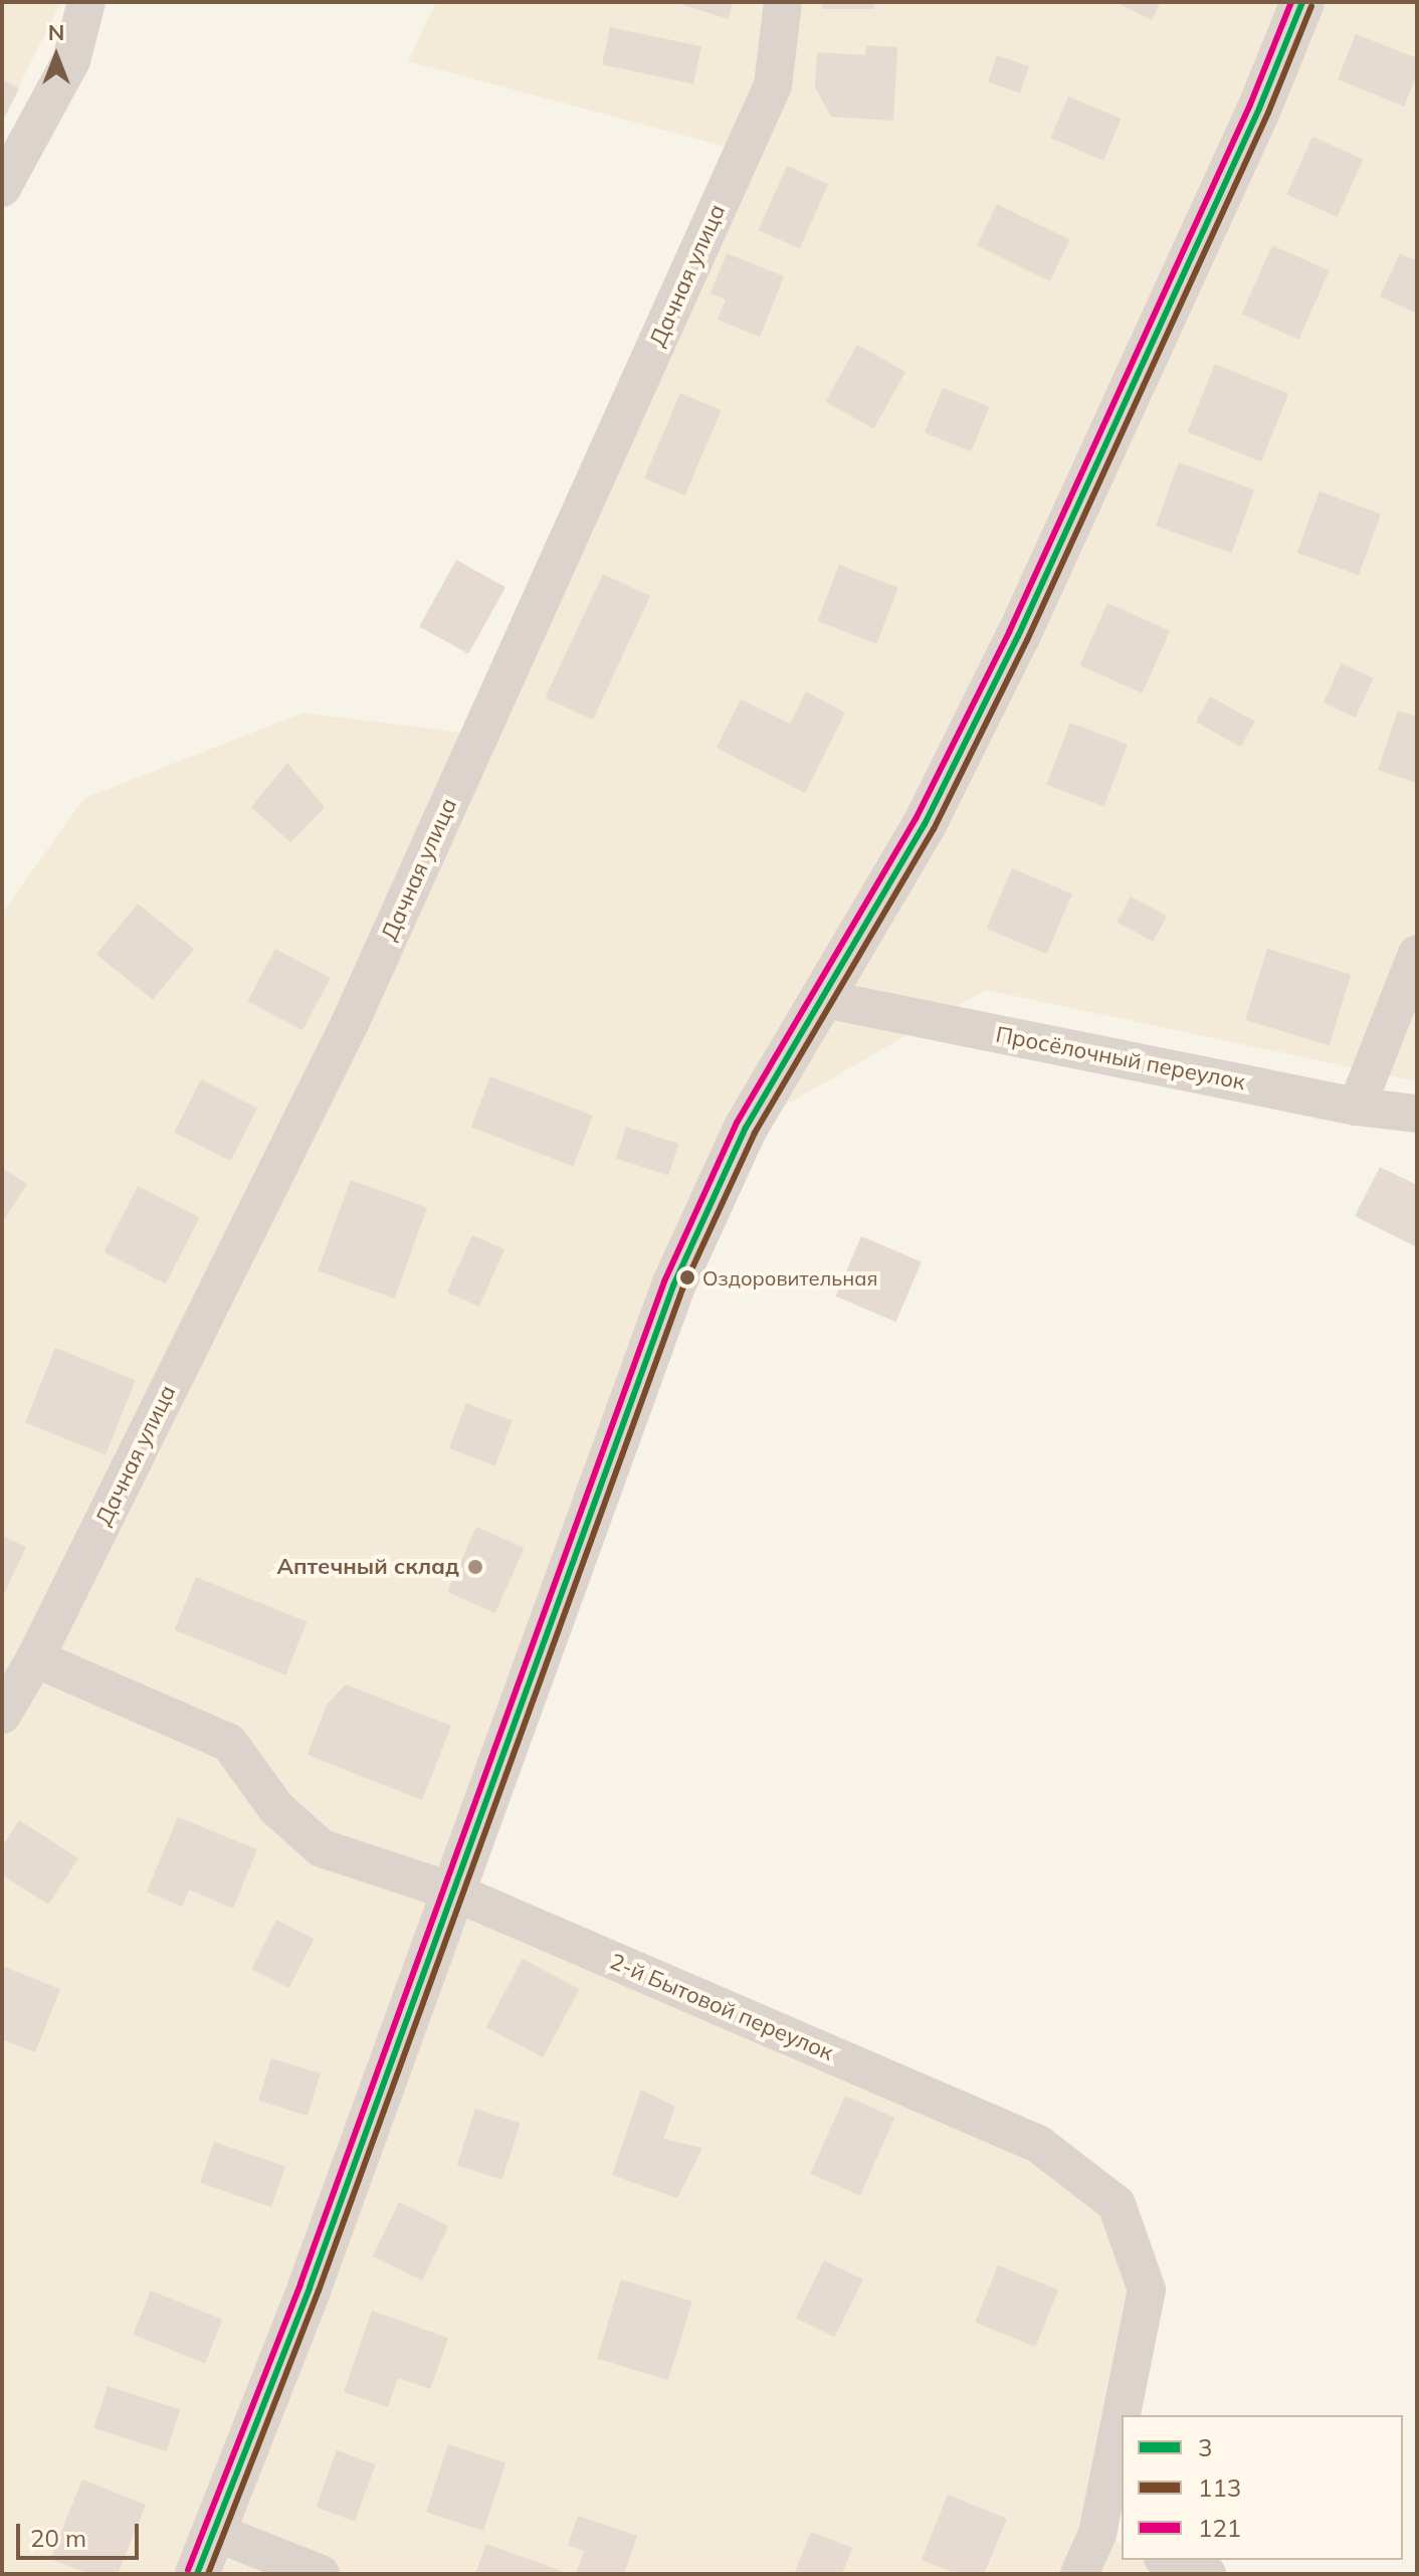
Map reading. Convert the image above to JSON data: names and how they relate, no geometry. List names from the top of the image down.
{
  "streets": {
    "street": ["Дачная улица", "Просёлочный переулок", "2-й Бытовой переулок"]
  },
  "crossings": [
    ["Дачная улица", "2-й Бытовой переулок"]
  ],
  "places": ["Оздоровительная", "Аптечный склад"],
  "lines": ["transit line 3", "transit line 121", "transit line 113"],
  "legend": ["3", "113", "121"],
  "scale_bar": "20 m",
  "north": "top"
}
